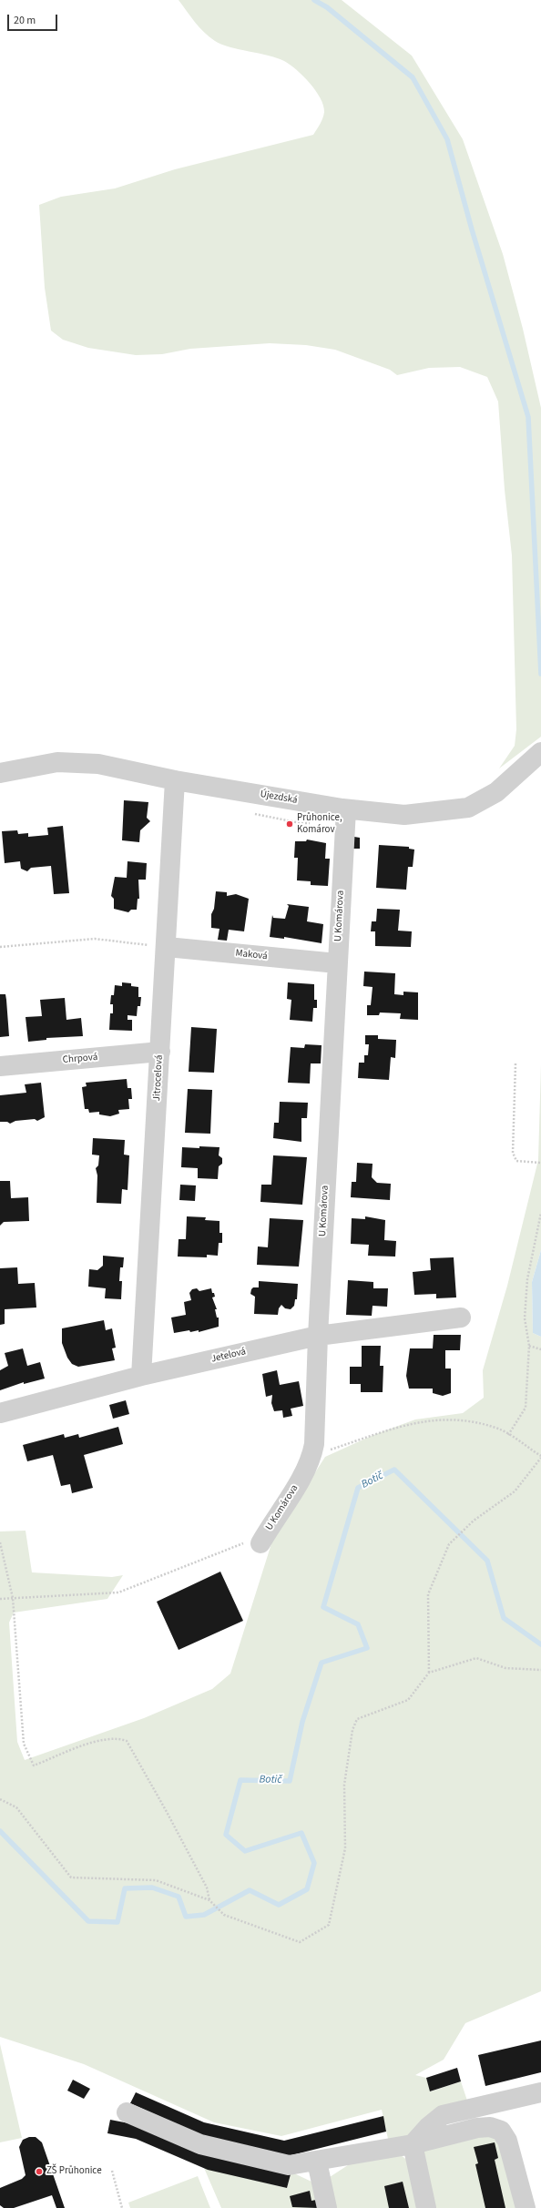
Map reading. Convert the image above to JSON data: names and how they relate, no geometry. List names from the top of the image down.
{
  "streets": {
    "street": [
      "Újezdská",
      "U Komárova",
      "Maková",
      "Chrpová",
      "Jitrocelová",
      "Jetelová"
    ]
  },
  "crossings": [
    ["Újezdská", "U Komárova"],
    ["Újezdská", "Jitrocelová"],
    ["U Komárova", "Maková"],
    ["U Komárova", "Jetelová"],
    ["Maková", "Jitrocelová"],
    ["Chrpová", "Jitrocelová"],
    ["Jitrocelová", "Jetelová"]
  ],
  "water": ["Botič"],
  "places": ["Průhonice, Komárov", "ZŠ Průhonice"],
  "scale_bar": "20 m"
}
